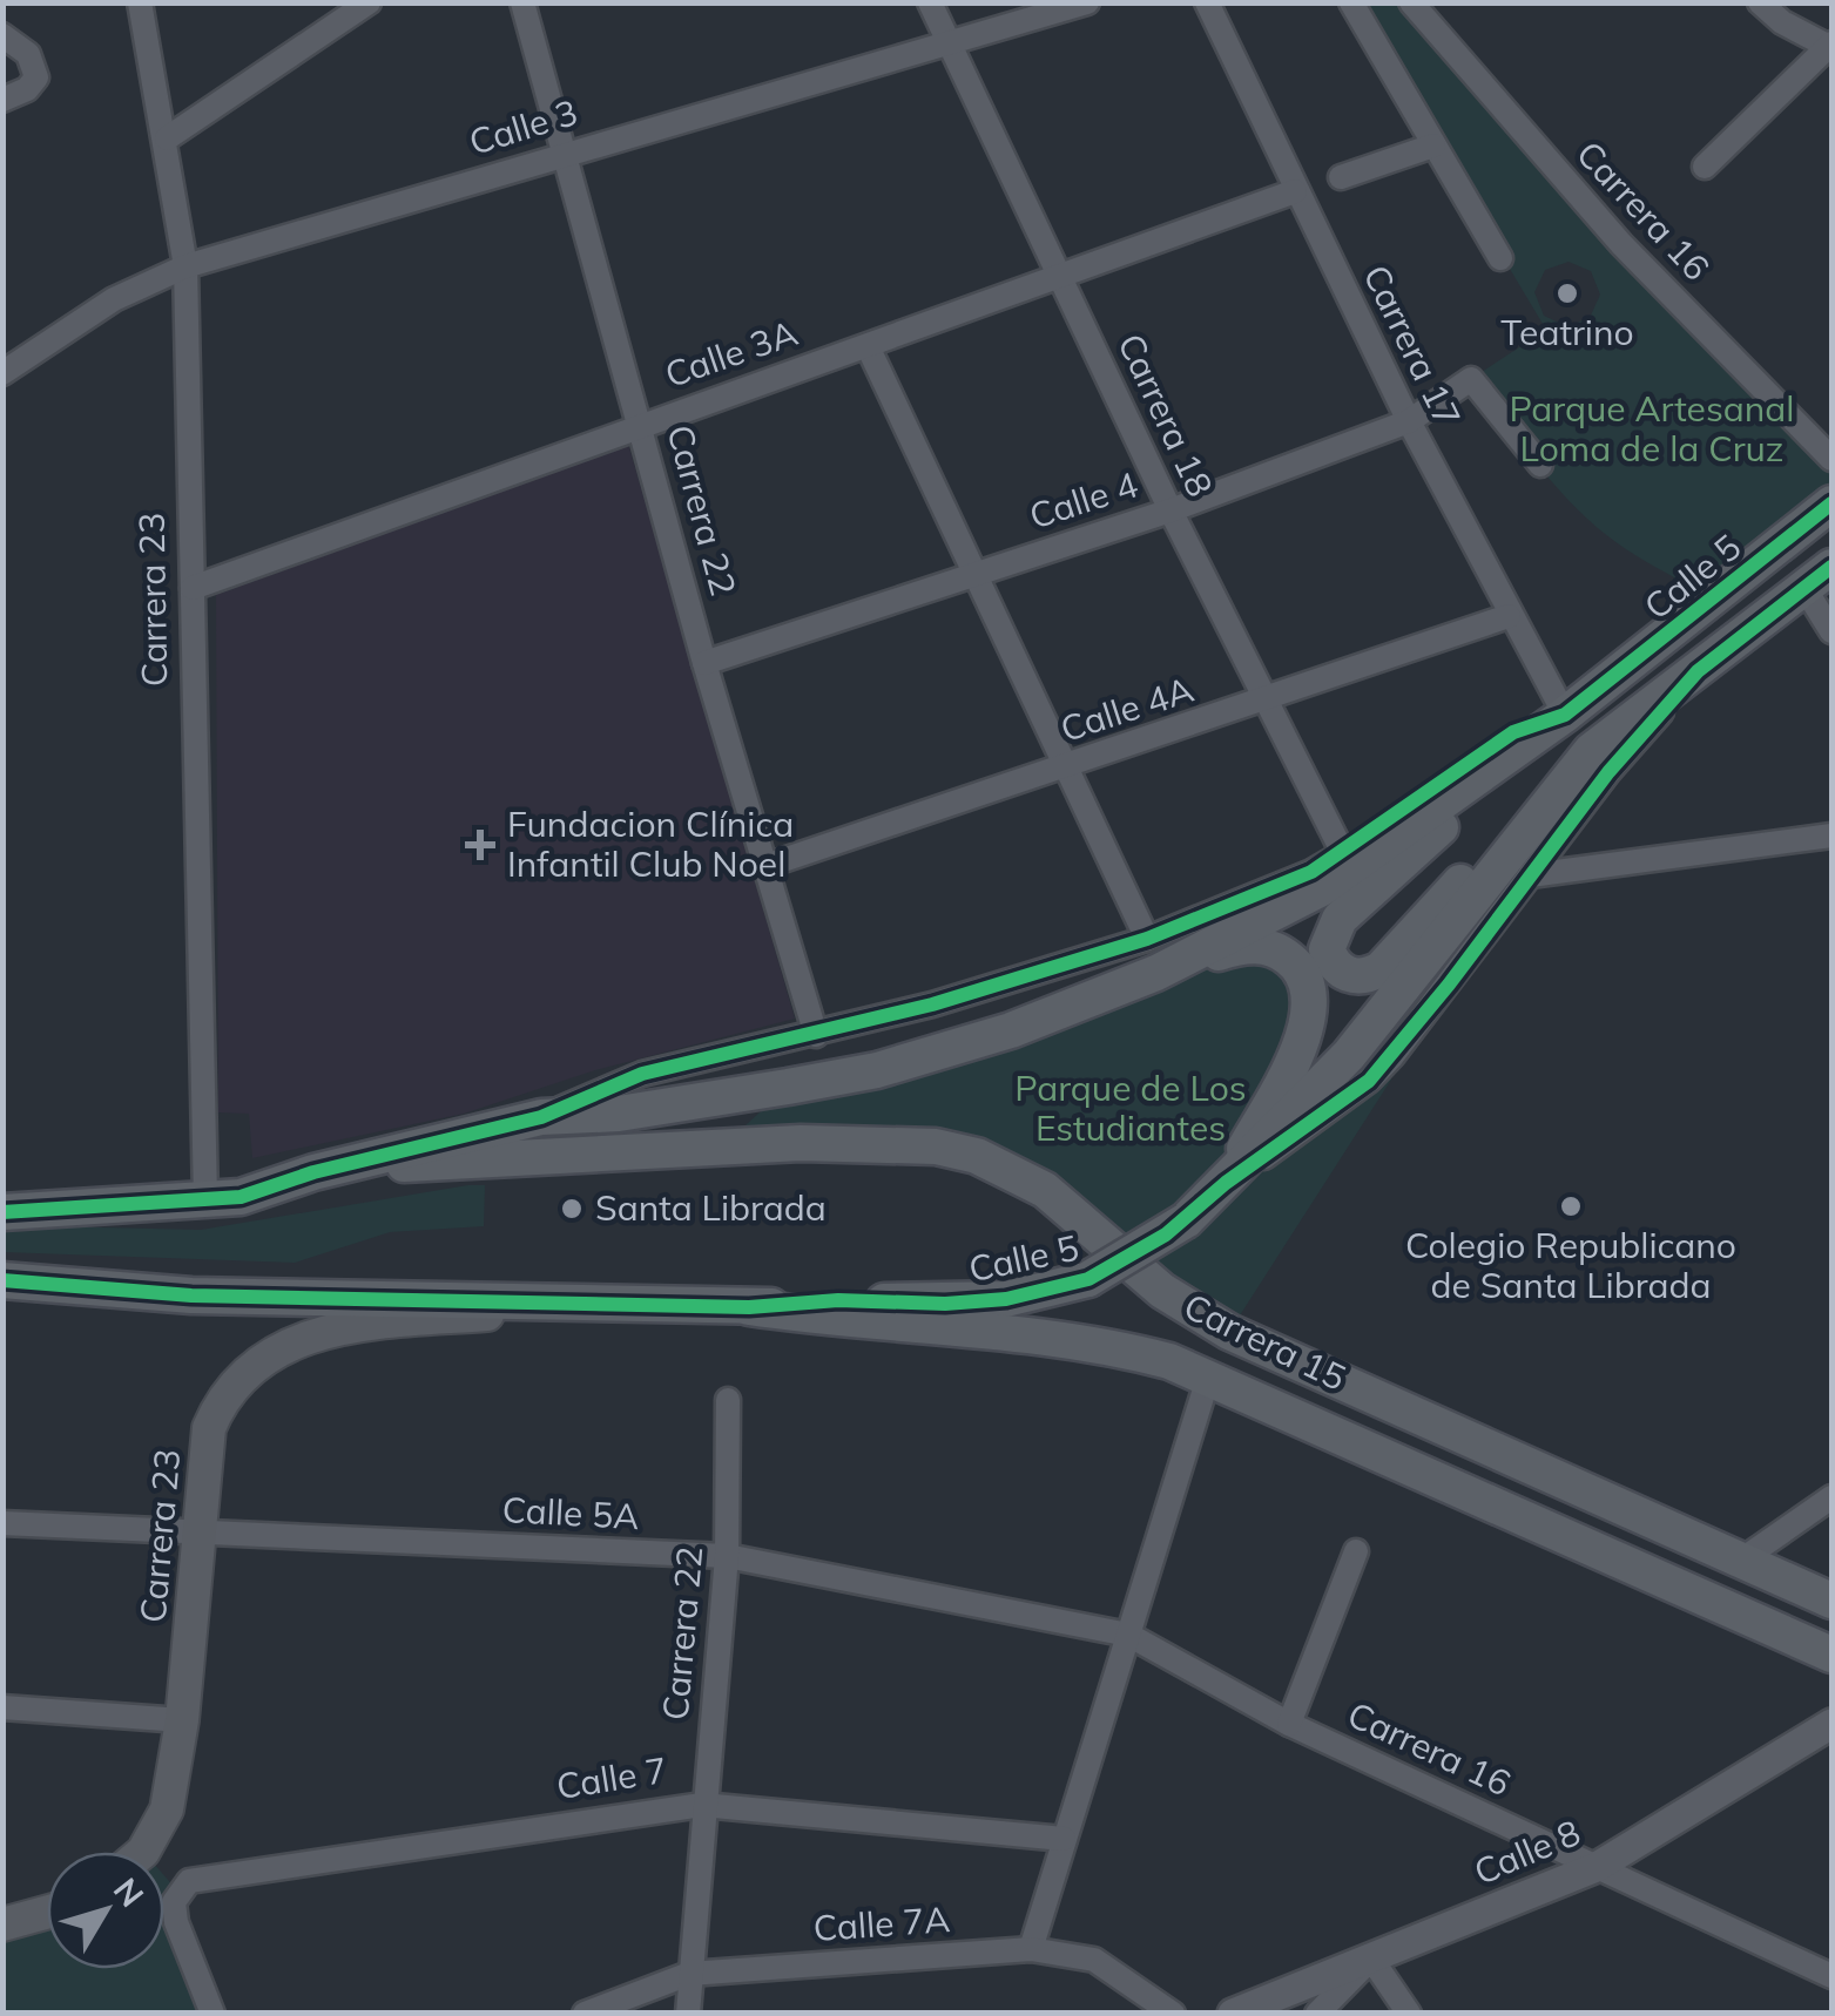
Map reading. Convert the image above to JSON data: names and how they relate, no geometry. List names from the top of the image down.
{
  "streets": {
    "main road": ["Calle 5", "Carrera 23", "Carrera 15"],
    "street": [
      "Calle 3",
      "Carrera 16",
      "Carrera 17",
      "Calle 3A",
      "Carrera 18",
      "Calle 4",
      "Carrera 22",
      "Calle 4A",
      "Calle 5A",
      "Calle 7",
      "Calle 8",
      "Calle 7A"
    ]
  },
  "crossings": [
    ["Calle 3", "Carrera 18"],
    ["Calle 3", "Carrera 22"],
    ["Calle 3", "Carrera 23"],
    ["Carrera 16", "Calle 5A"],
    ["Carrera 16", "Calle 8"],
    ["Carrera 17", "Calle 3A"],
    ["Carrera 17", "Calle 4"],
    ["Carrera 17", "Calle 5"],
    ["Carrera 17", "Calle 4A"],
    ["Calle 3A", "Carrera 18"],
    ["Calle 3A", "Carrera 22"],
    ["Calle 3A", "Carrera 23"],
    ["Carrera 18", "Calle 4"],
    ["Carrera 18", "Calle 5"],
    ["Carrera 18", "Calle 4A"],
    ["Calle 4", "Carrera 22"],
    ["Carrera 22", "Calle 5"],
    ["Carrera 22", "Calle 4A"],
    ["Carrera 22", "Calle 5A"],
    ["Carrera 22", "Calle 7"],
    ["Carrera 22", "Calle 7A"],
    ["Calle 5", "Carrera 23"],
    ["Calle 5", "Carrera 15"],
    ["Carrera 23", "Calle 5A"]
  ],
  "parks": ["Parque Artesanal Loma de la Cruz", "Parque de Los Estudiantes"],
  "places": {
    "other": ["Teatrino", "Colegio Republicano de Santa Librada", "Santa Librada"],
    "health": ["Fundacion Clínica Infantil Club Noel"]
  },
  "north": "top right"
}
